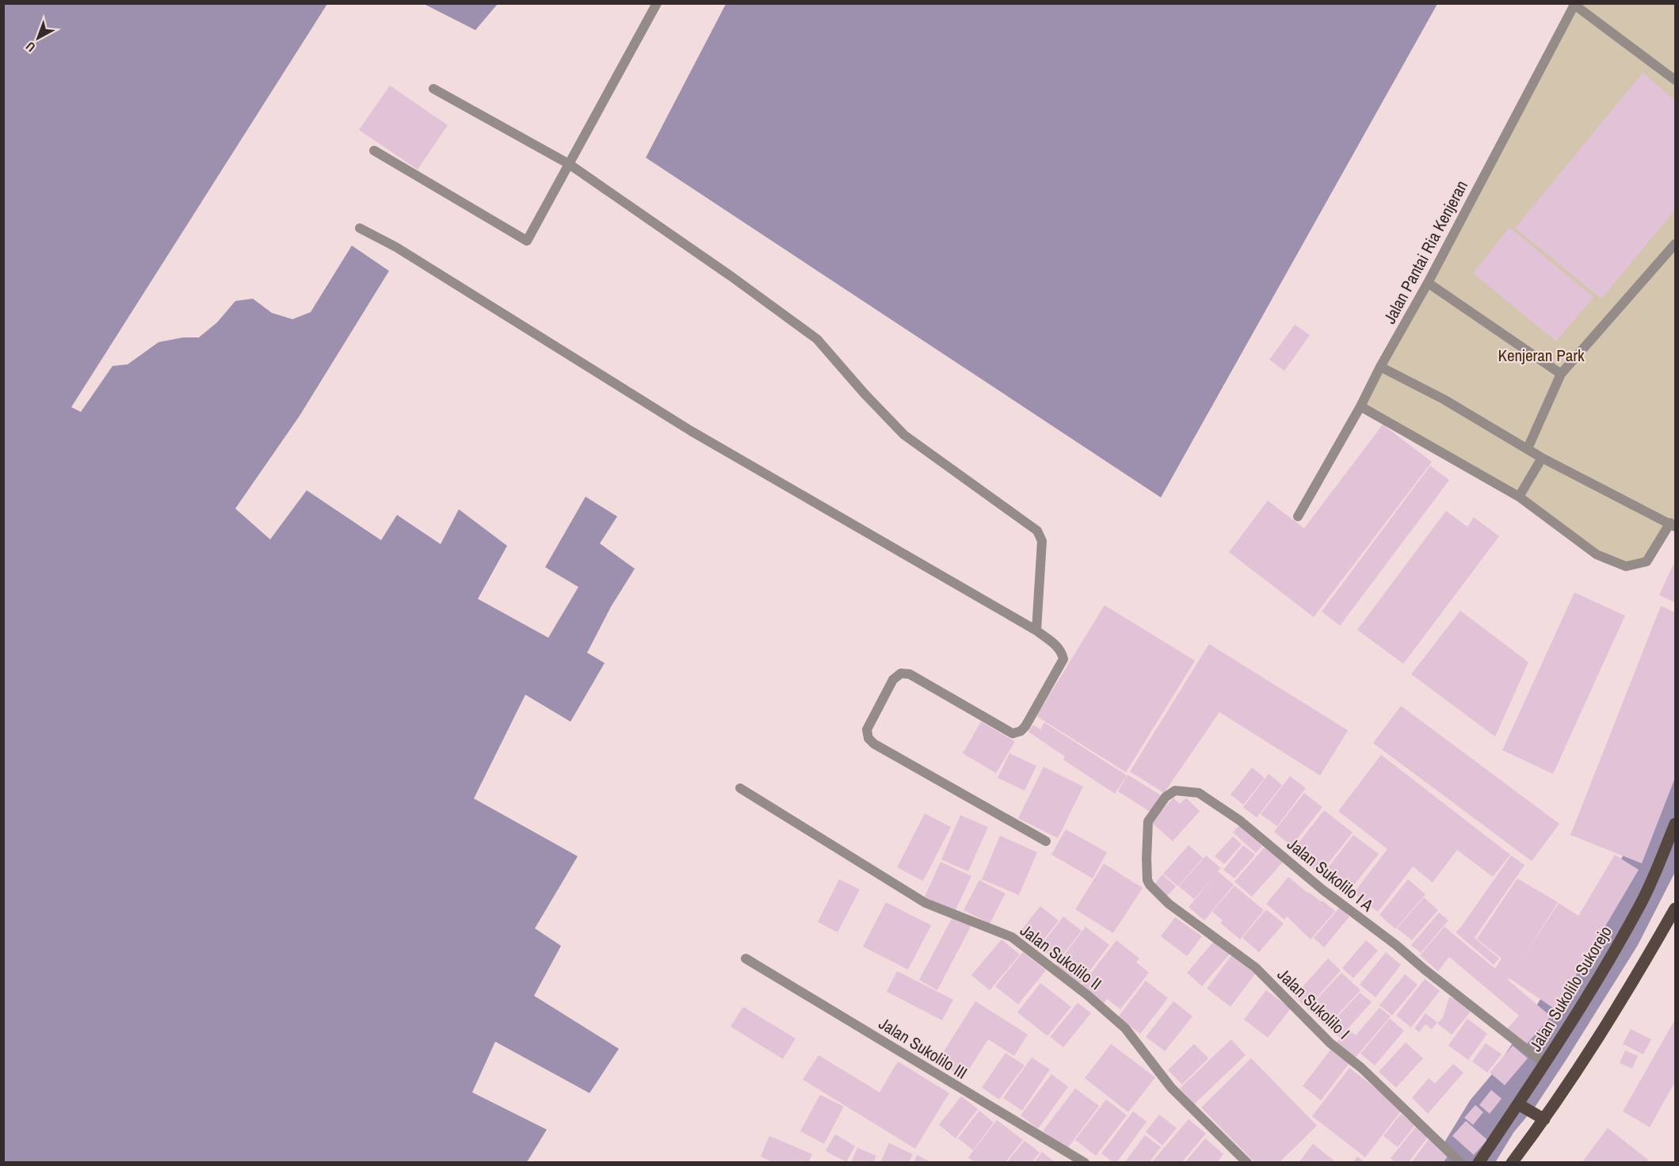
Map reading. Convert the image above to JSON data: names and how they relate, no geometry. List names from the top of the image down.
{
  "streets": {
    "main road": ["Jalan Sukolilo Sukorejo"],
    "lane": [
      "Jalan Pantai Ria Kenjeran",
      "Jalan Sukolilo I A",
      "Jalan Sukolilo II",
      "Jalan Sukolilo I",
      "Jalan Sukolilo III"
    ]
  },
  "crossings": [
    ["Jalan Sukolilo I A", "Jalan Sukolilo Sukorejo"],
    ["Jalan Sukolilo I A", "Jalan Sukolilo I"]
  ],
  "parks": ["Kenjeran Park"],
  "north": "bottom left"
}
